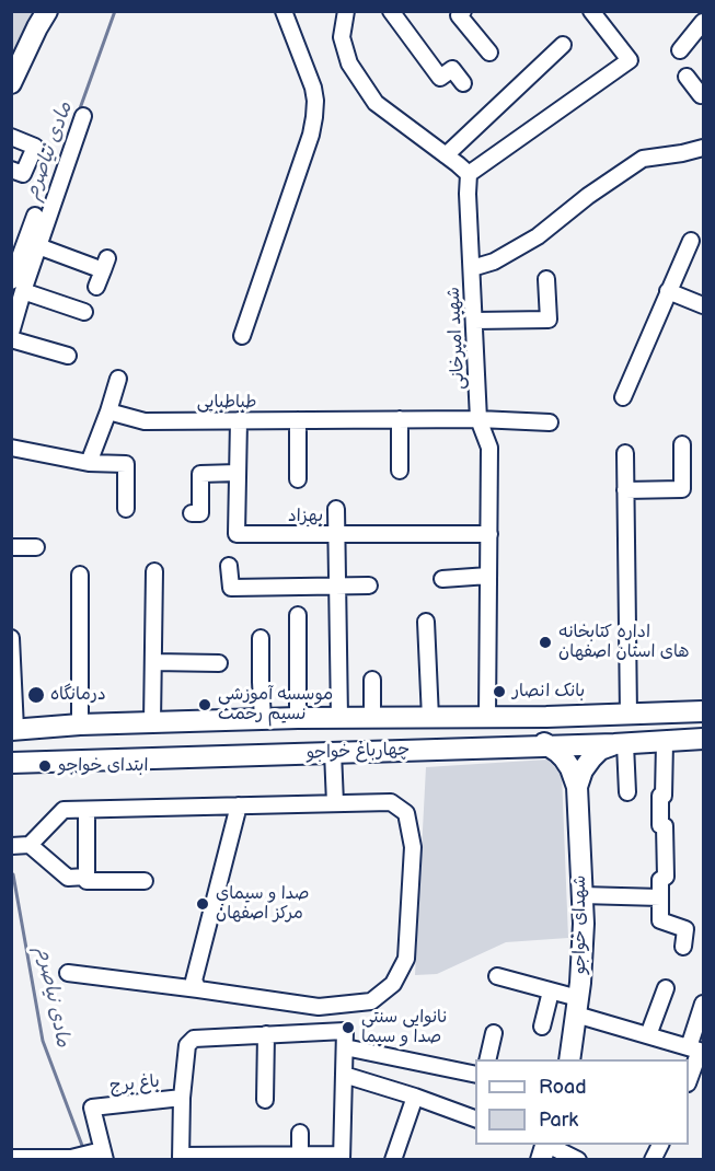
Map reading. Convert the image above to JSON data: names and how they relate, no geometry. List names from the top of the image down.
{
  "streets": {
    "main road": ["چهارباغ خواجو", "شهدای خواجو"],
    "street": [
      "شهید امیرخانی",
      "طباطبایی",
      "بهزاد",
      "باغ برج"
    ]
  },
  "crossings": [
    ["شهید امیرخانی", "طباطبایی"],
    ["شهید امیرخانی", "بهزاد"],
    ["شهید امیرخانی", "چهارباغ خواجو"],
    ["طباطبایی", "بهزاد"]
  ],
  "water": ["مادی نیاصرم"],
  "places": [
    "اداره کتابخانه های استان اصفهان",
    "بانک انصار",
    "درمانگاه",
    "موسسه آموزشی نسیم رحمت",
    "ابتدای خواجو",
    "صدا و سیمای مرکز اصفهان",
    "نانوایی سنتی صدا و سیما"
  ],
  "legend": ["Road", "Park"]
}
